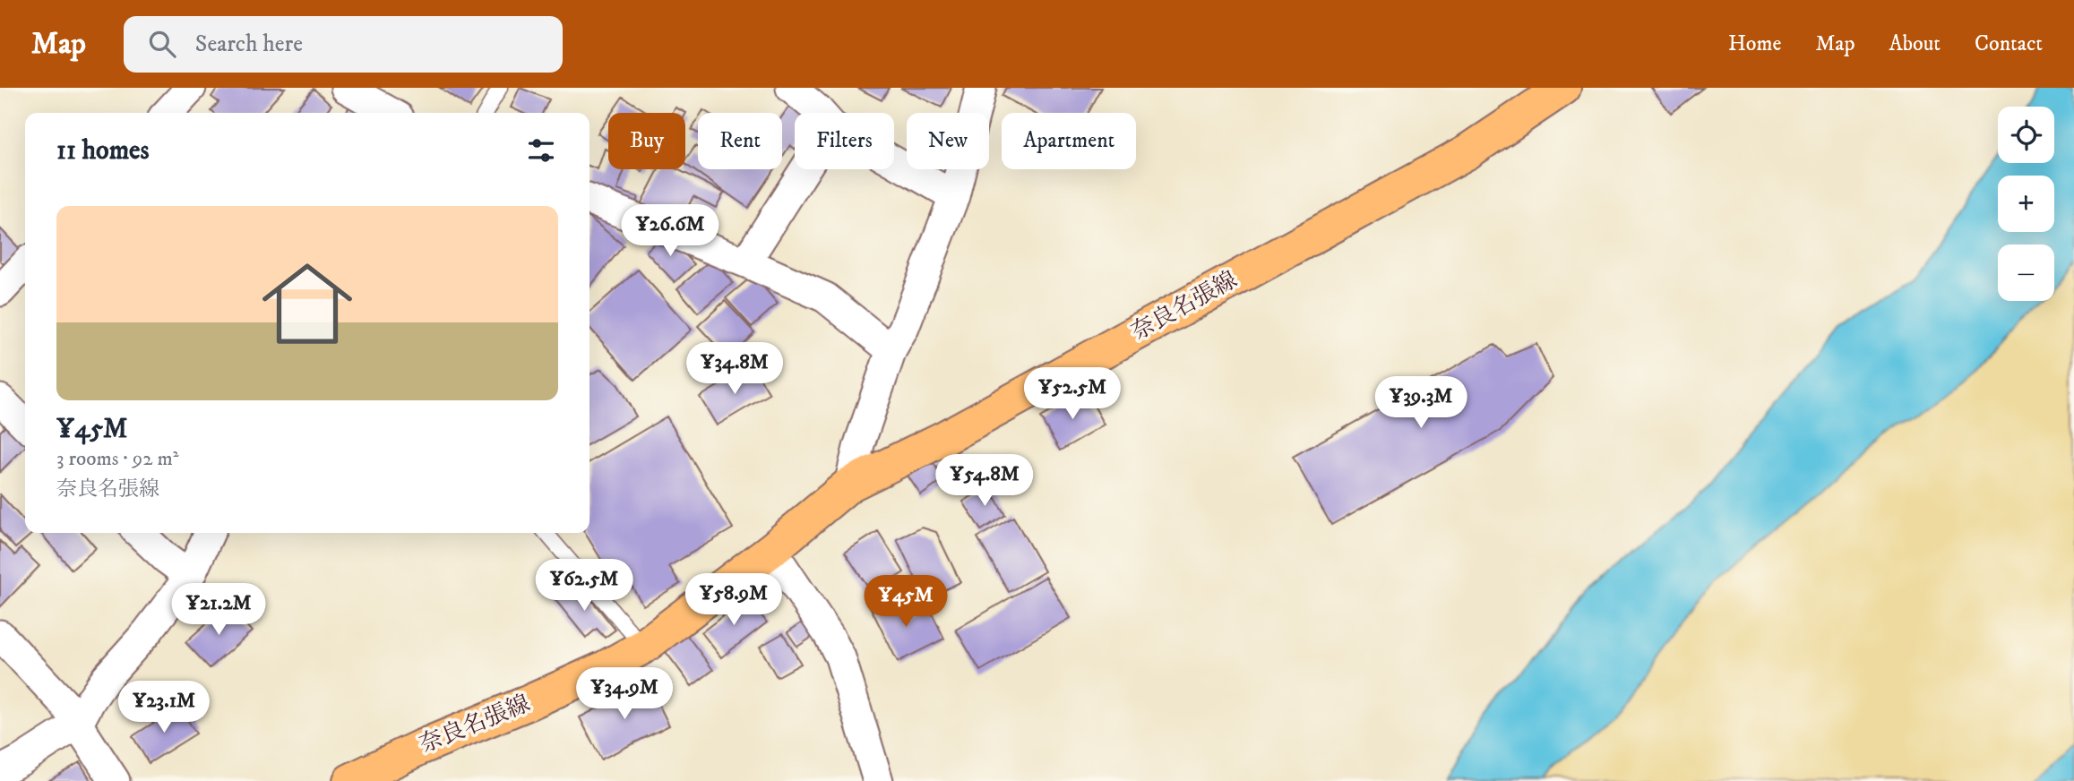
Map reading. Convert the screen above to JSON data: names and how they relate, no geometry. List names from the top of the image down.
{
  "streets": {
    "main road": ["奈良名張線"]
  },
  "page": {
    "header": "Map",
    "search": "Search here",
    "nav": [
      "Home",
      "Map",
      "About",
      "Contact"
    ],
    "map_buttons": ["+", "−"],
    "chip": [
      "Buy",
      "Rent",
      "Filters",
      "New",
      "Apartment"
    ],
    "heading": "11 homes",
    "list": [
      {
        "name": "¥45M",
        "note": "3 rooms · 92 m² · 奈良名張線"
      }
    ],
    "price": [
      "¥26.6M",
      "¥34.8M",
      "¥52.5M",
      "¥39.3M",
      "¥54.8M",
      "¥62.5M",
      "¥58.9M",
      "¥45M",
      "¥21.2M",
      "¥34.9M",
      "¥23.1M"
    ]
  }
}
